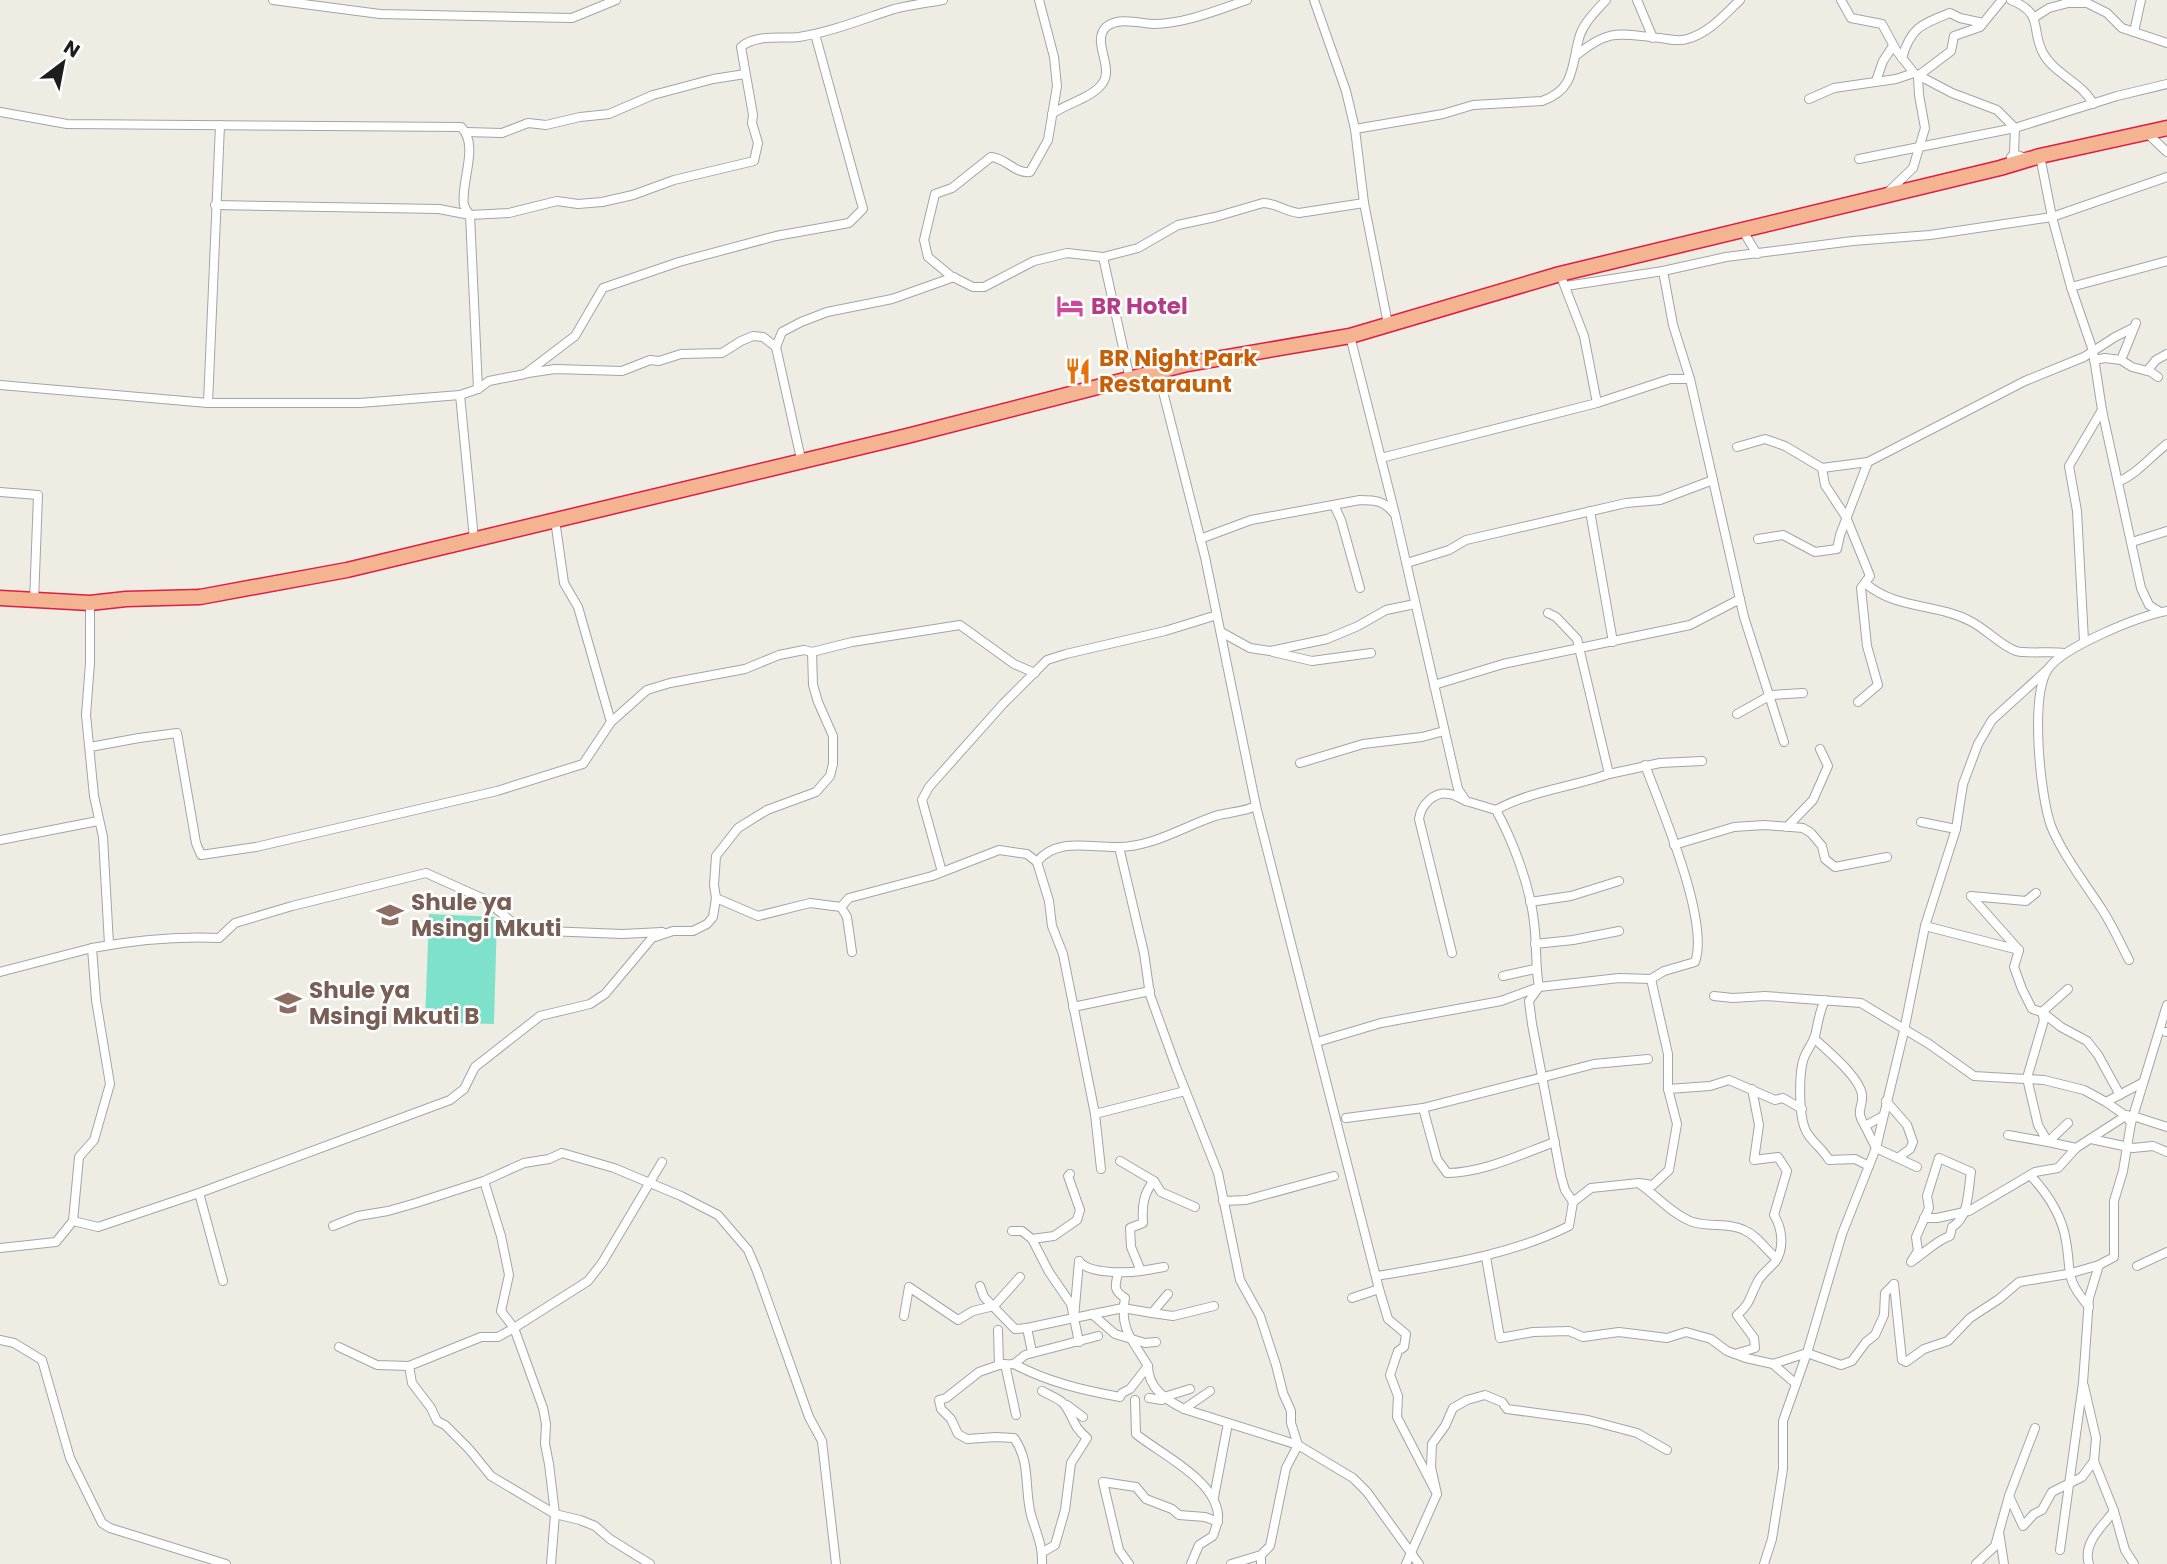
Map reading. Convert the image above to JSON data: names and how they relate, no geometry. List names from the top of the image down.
{
  "places": {
    "hotel": ["BR Hotel"],
    "restaurant": ["BR Night Park Restaraunt"],
    "school or university": ["Shule ya Msingi Mkuti", "Shule ya Msingi Mkuti B"]
  },
  "north": "top right"
}
